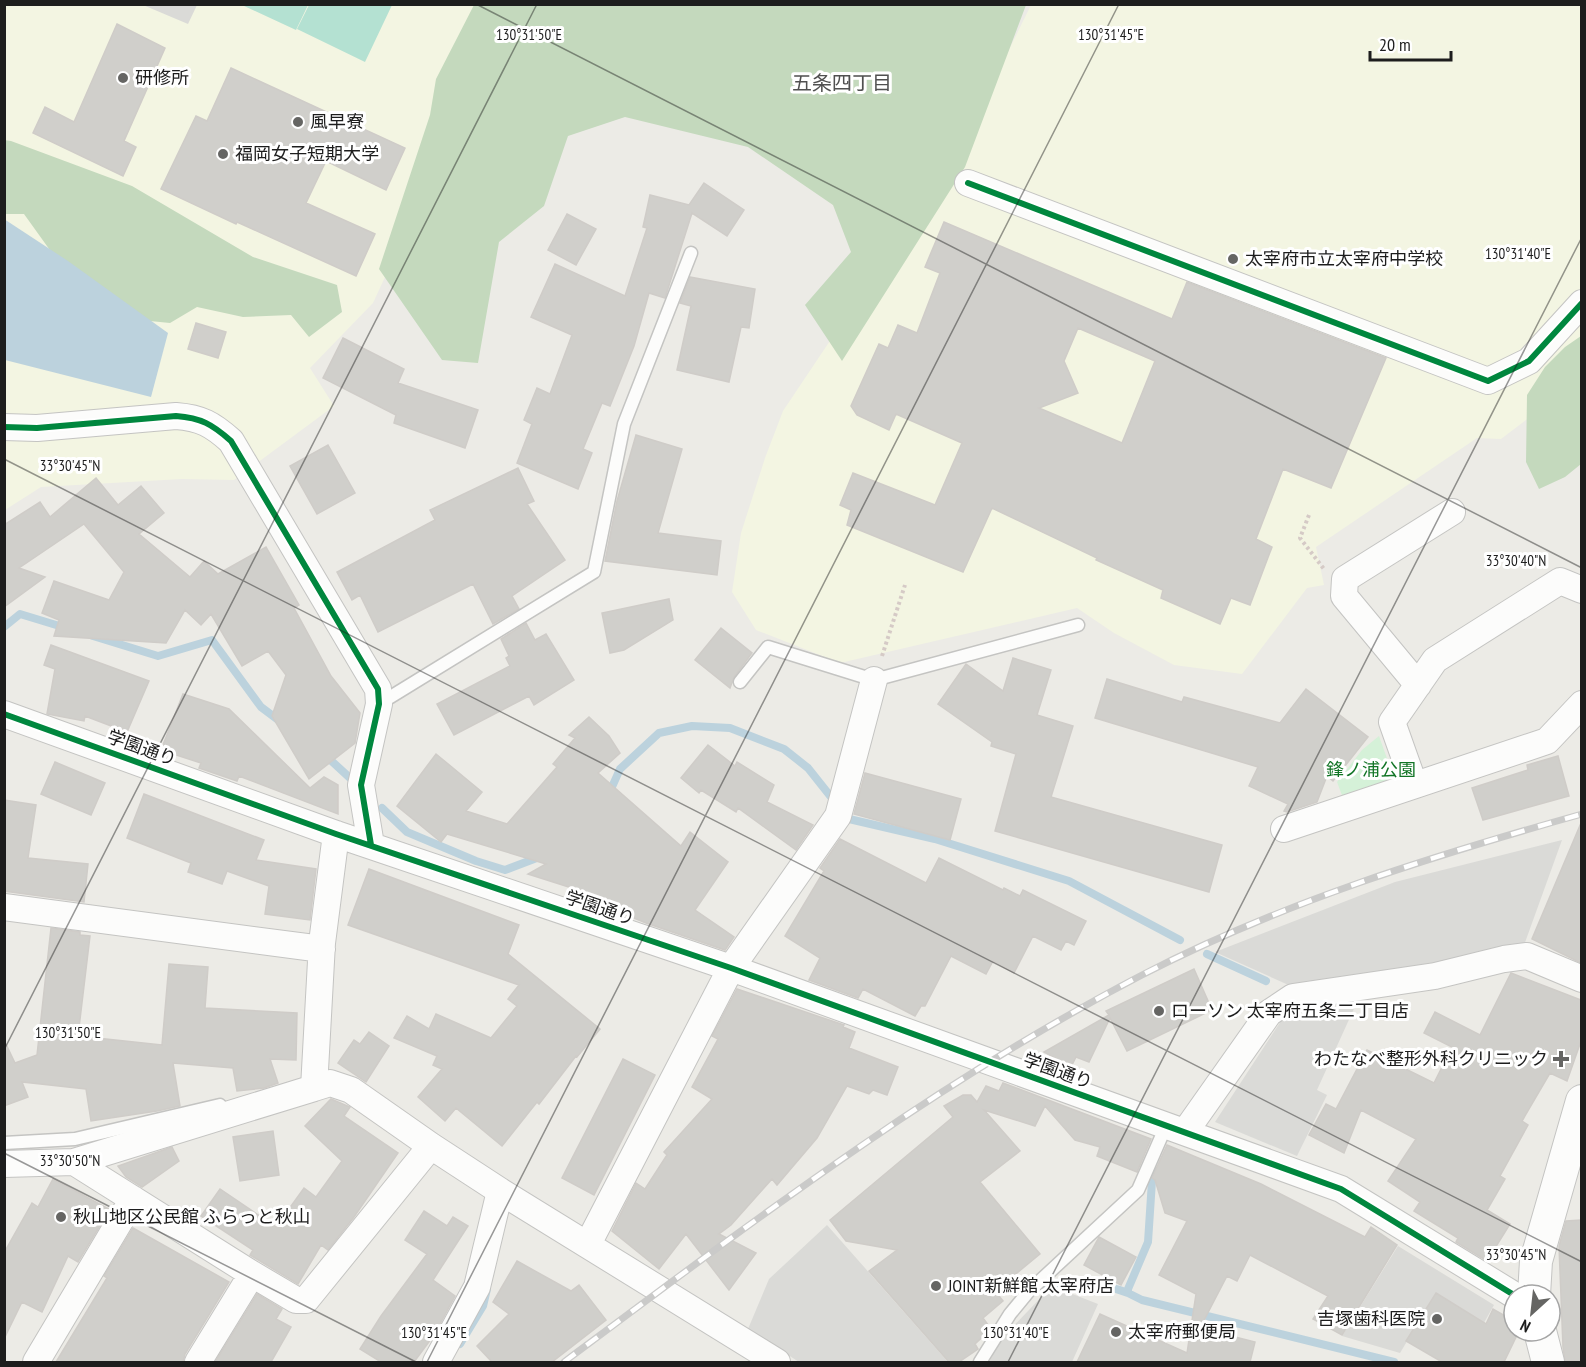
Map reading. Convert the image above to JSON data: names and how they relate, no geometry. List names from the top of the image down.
{
  "streets": {
    "street": ["学園通り"]
  },
  "districts": ["五条四丁目"],
  "parks": ["鋒ノ浦公園"],
  "places": {
    "other": [
      "研修所",
      "風早寮",
      "福岡女子短期大学",
      "太宰府市立太宰府中学校",
      "ローソン 太宰府五条二丁目店",
      "秋山地区公民館 ふらっと秋山",
      "JOINT新鮮館 太宰府店",
      "吉塚歯科医院",
      "太宰府郵便局"
    ],
    "health": ["わたなべ整形外科クリニック"]
  },
  "scale_bar": "20 m",
  "north": "bottom left",
  "coordinates": [
    "130°31'50\"E",
    "130°31'45\"E",
    "130°31'40\"E",
    "33°30'45\"N",
    "33°30'40\"N",
    "33°30'50\"N"
  ]
}
